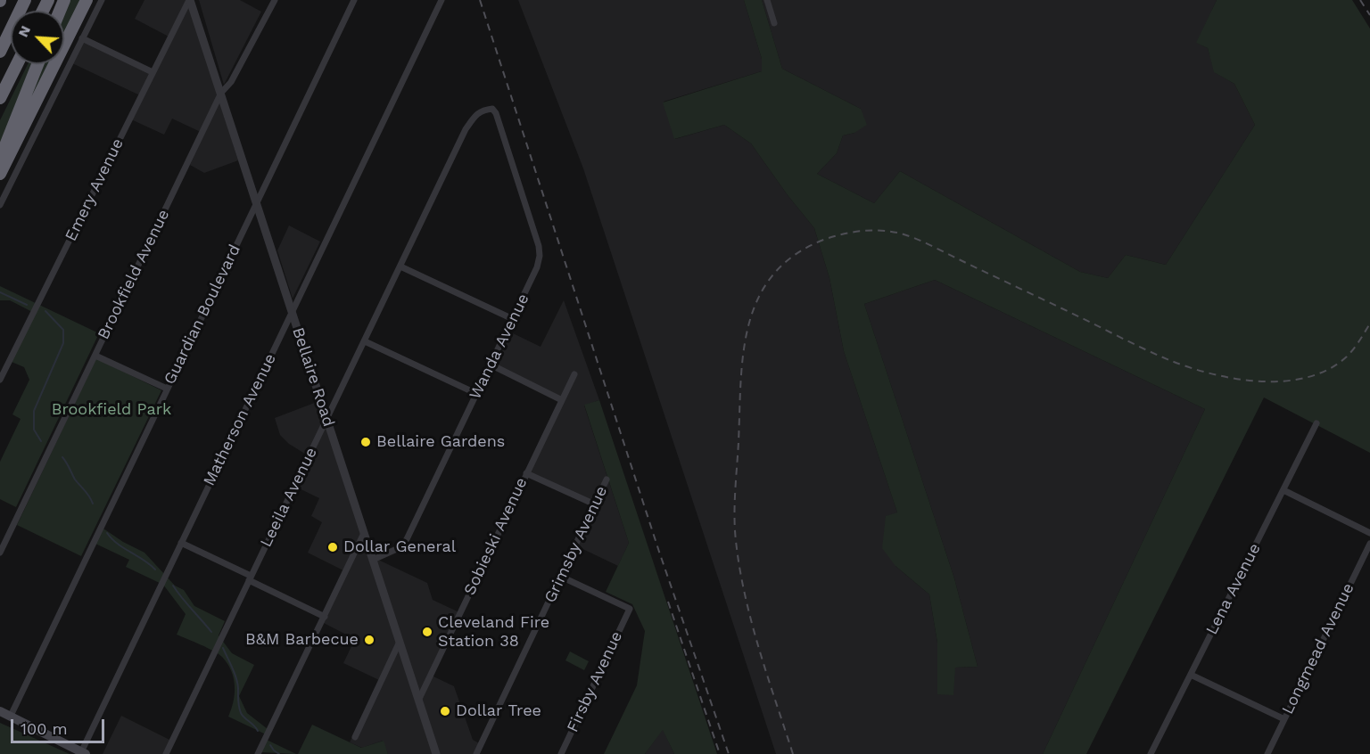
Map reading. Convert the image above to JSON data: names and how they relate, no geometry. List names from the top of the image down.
{
  "streets": {
    "street": [
      "Emery Avenue",
      "Brookfield Avenue",
      "Guardian Boulevard",
      "Wanda Avenue",
      "Bellaire Road",
      "Matherson Avenue",
      "Leeila Avenue",
      "Sobieski Avenue",
      "Grimsby Avenue",
      "Lena Avenue",
      "Longmead Avenue",
      "Firsby Avenue"
    ]
  },
  "crossings": [
    ["Emery Avenue", "Bellaire Road"],
    ["Brookfield Avenue", "Bellaire Road"],
    ["Guardian Boulevard", "Bellaire Road"],
    ["Wanda Avenue", "Bellaire Road"],
    ["Wanda Avenue", "Leeila Avenue"],
    ["Bellaire Road", "Matherson Avenue"],
    ["Bellaire Road", "Leeila Avenue"],
    ["Bellaire Road", "Sobieski Avenue"],
    ["Grimsby Avenue", "Firsby Avenue"]
  ],
  "parks": ["Brookfield Park"],
  "places": [
    "Bellaire Gardens",
    "Dollar General",
    "Cleveland Fire Station 38",
    "B&M Barbecue",
    "Dollar Tree"
  ],
  "scale_bar": "100 m",
  "north": "top left"
}
